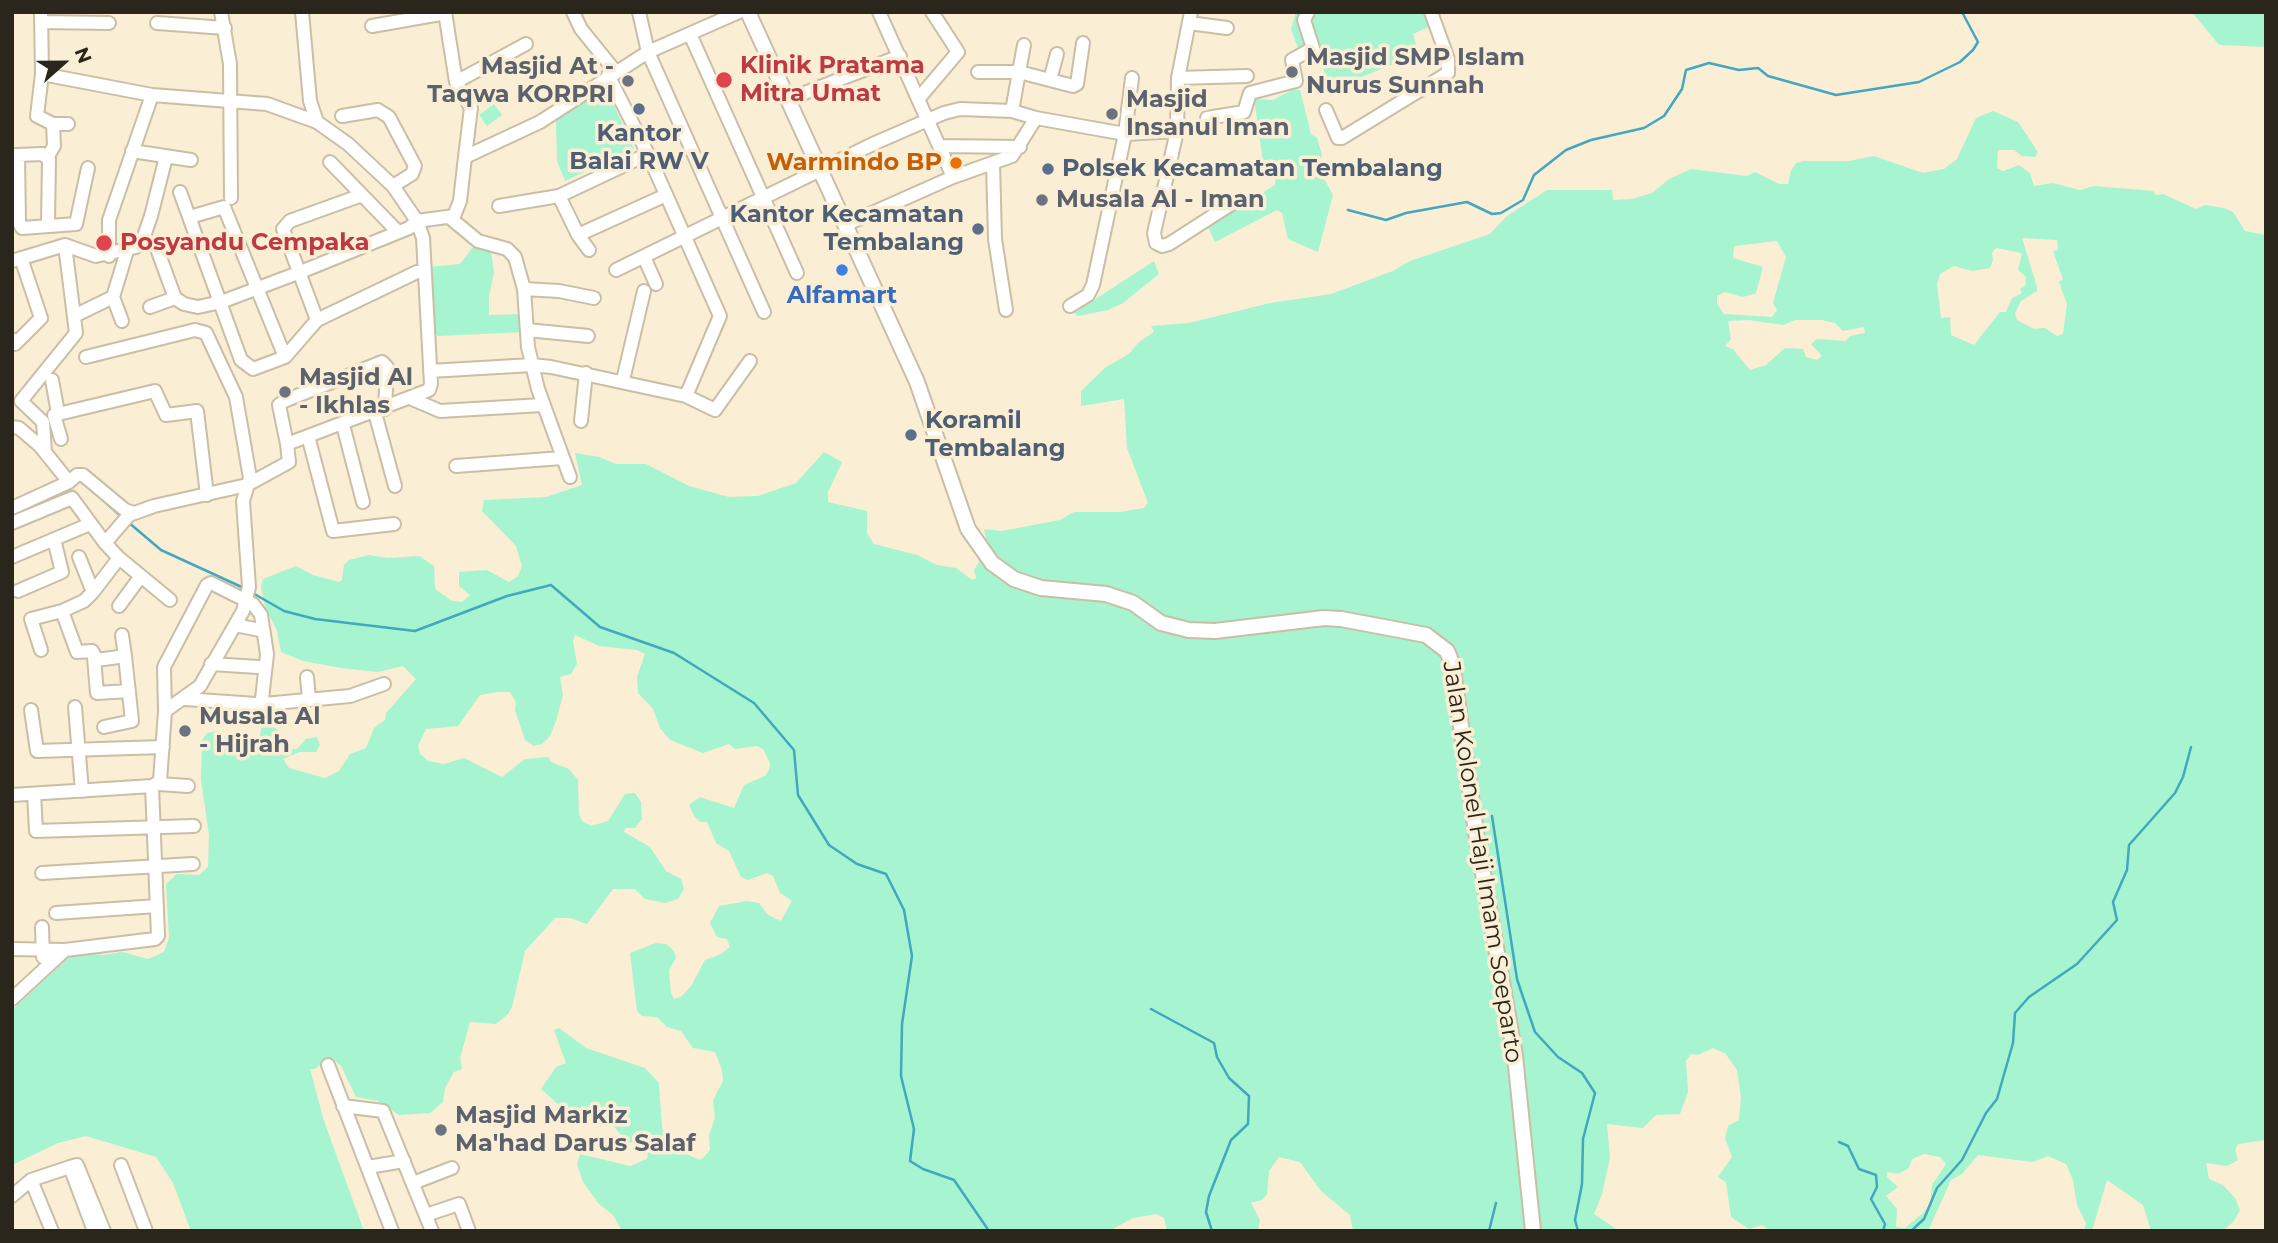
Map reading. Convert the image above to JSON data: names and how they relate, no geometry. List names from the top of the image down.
{
  "streets": {
    "main road": ["Jalan Kolonel Haji Imam Soeparto"]
  },
  "places": [
    "Masjid SMP Islam Nurus Sunnah",
    "Klinik Pratama Mitra Umat",
    "Masjid At - Taqwa KORPRI",
    "Kantor Balai RW V",
    "Masjid Insanul Iman",
    "Warmindo BP",
    "Polsek Kecamatan Tembalang",
    "Musala Al - Iman",
    "Kantor Kecamatan Tembalang",
    "Posyandu Cempaka",
    "Alfamart",
    "Masjid Al - Ikhlas",
    "Koramil Tembalang",
    "Musala Al - Hijrah",
    "Masjid Markiz Ma'had Darus Salaf"
  ],
  "north": "right"
}
